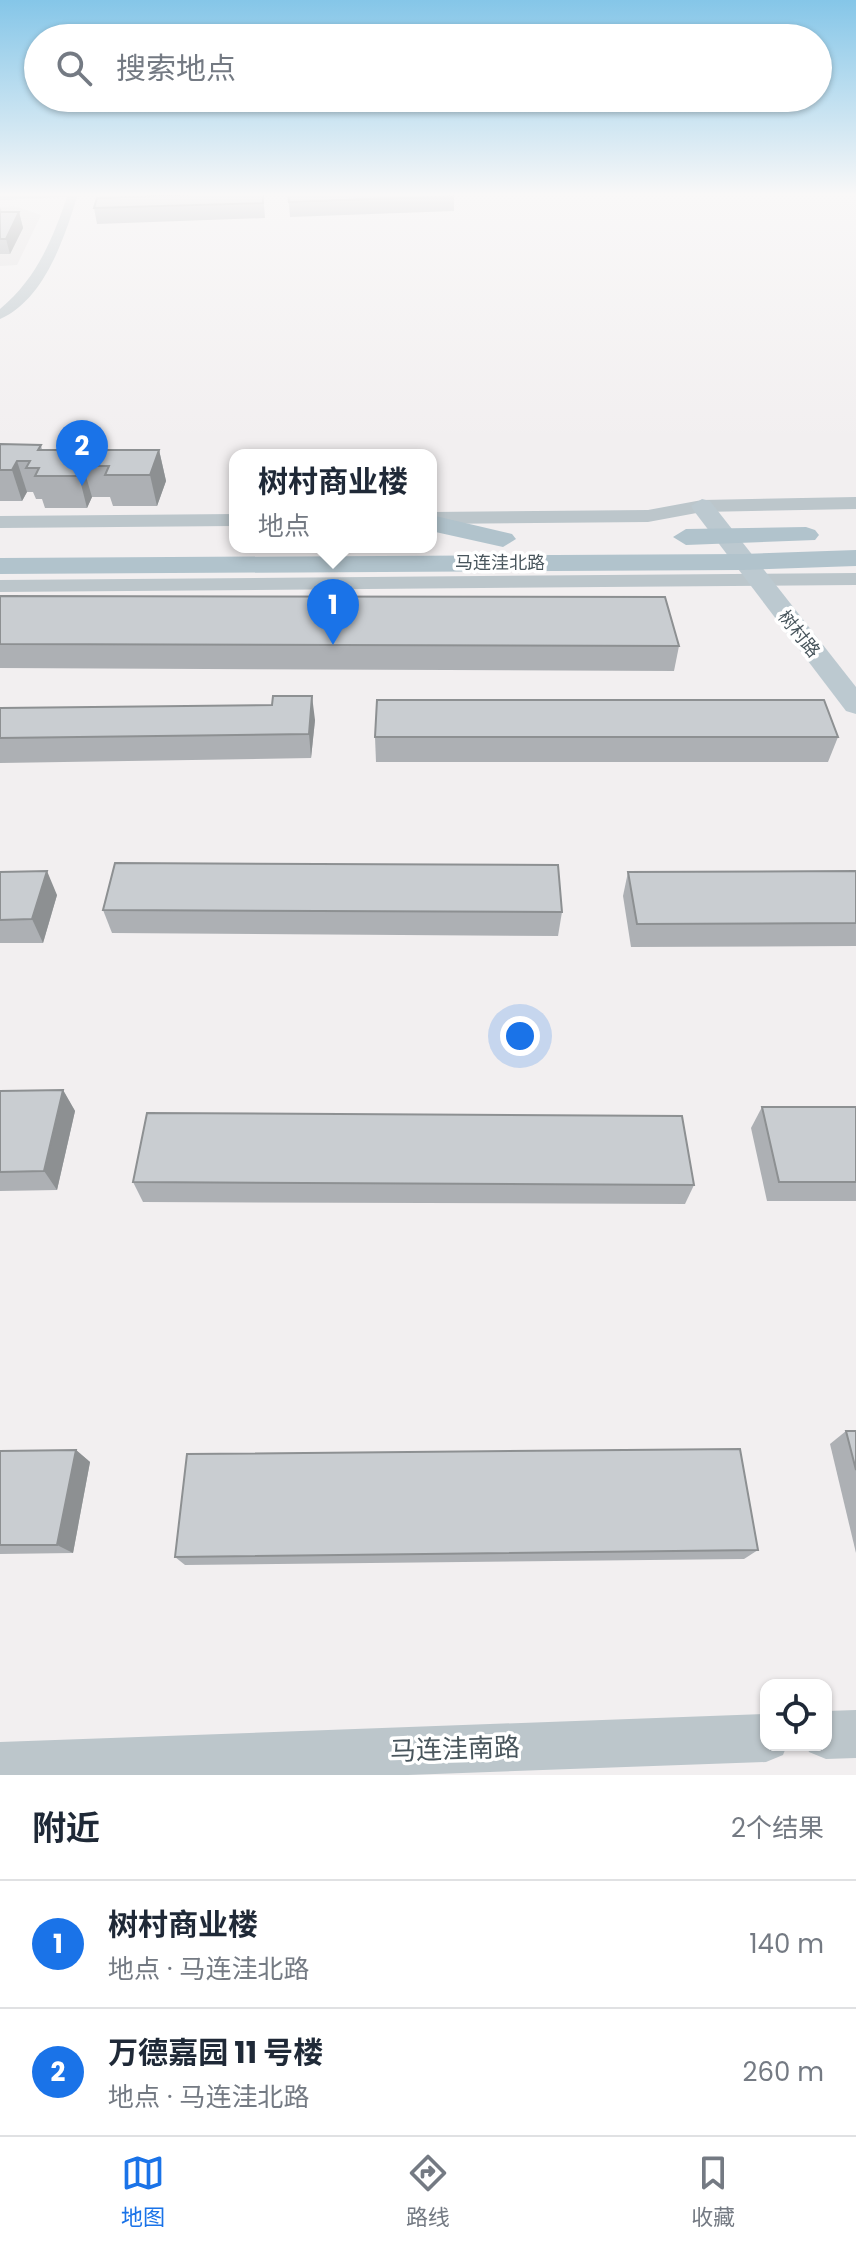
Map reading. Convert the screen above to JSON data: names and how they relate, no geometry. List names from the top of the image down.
{
  "streets": {
    "main road": ["马连洼北路", "树村路"],
    "street": ["马连洼南路"]
  },
  "crossings": [
    ["马连洼北路", "树村路"]
  ],
  "page": {
    "search": "搜索地点",
    "pins": ["2", "1"],
    "popup": ["树村商业楼", "地点"],
    "heading": ["附近", "2个结果"],
    "list": [
      {
        "mark": "1",
        "name": "树村商业楼",
        "note": "地点 · 马连洼北路",
        "value": "140 m"
      },
      {
        "mark": "2",
        "name": "万德嘉园 11 号楼",
        "note": "地点 · 马连洼北路",
        "value": "260 m"
      }
    ],
    "nav": ["地图", "路线", "收藏"]
  }
}
